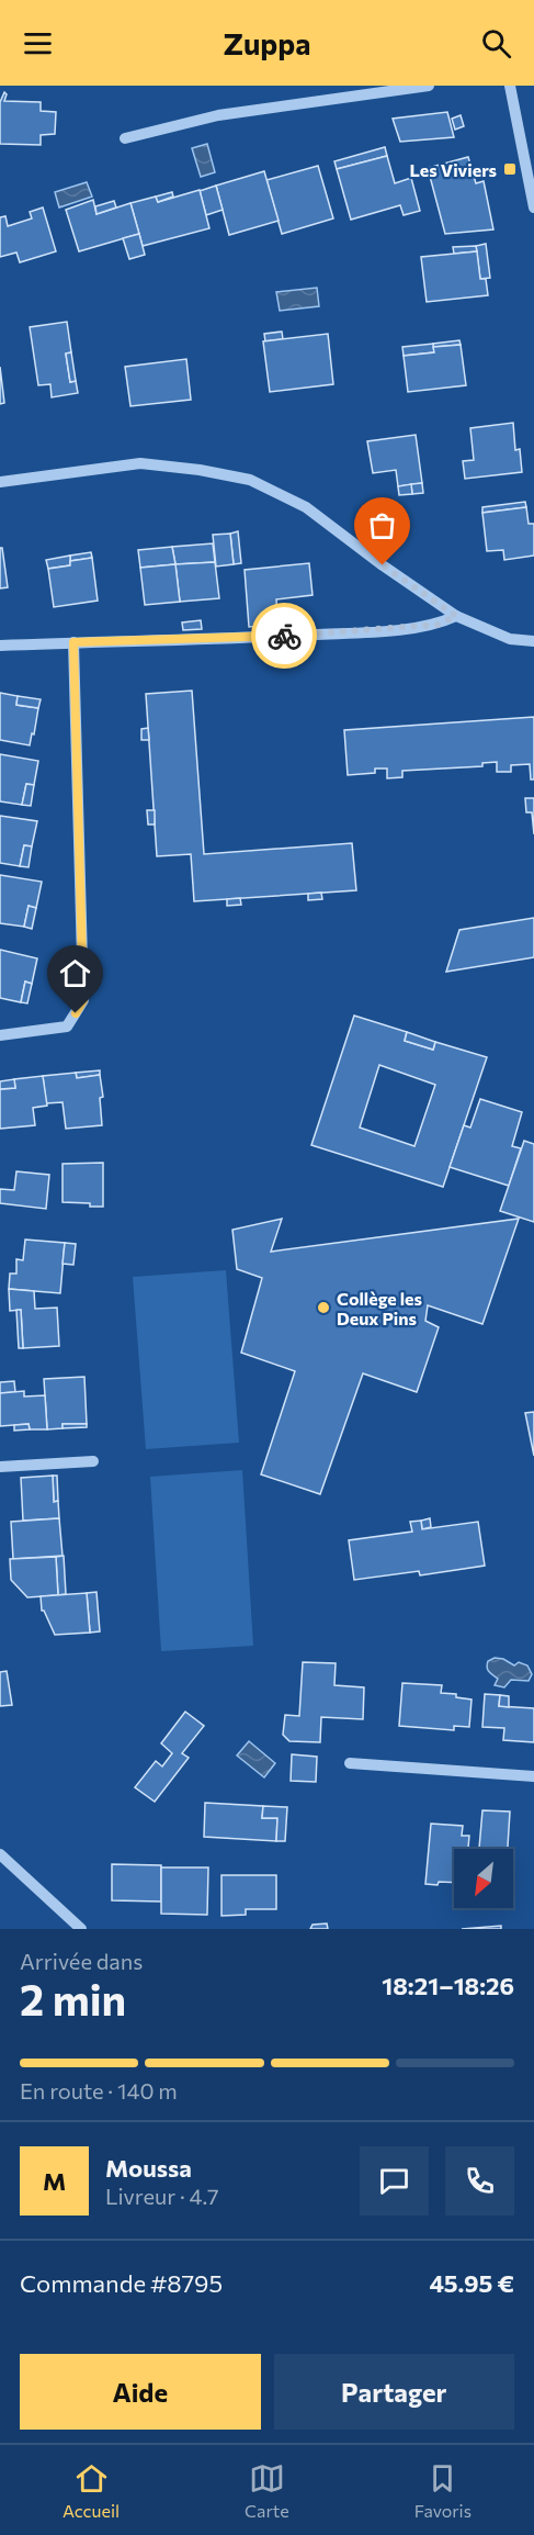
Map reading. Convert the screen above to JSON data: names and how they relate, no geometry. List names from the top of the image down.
{
  "places": {
    "transit": ["Les Viviers"],
    "other": ["Collège les Deux Pins"]
  },
  "north": "bottom left",
  "page": {
    "header": "Zuppa",
    "heading": ["2 min", "Arrivée dans", "18:21–18:26"],
    "panel": [
      "Moussa",
      "Livreur · 4.7",
      "Commande #8795",
      "45.95 €"
    ],
    "bar": "En route · 140 m",
    "round": "M",
    "buttons": ["Aide", "Partager"],
    "tabs": ["Accueil", "Carte", "Favoris"]
  }
}
